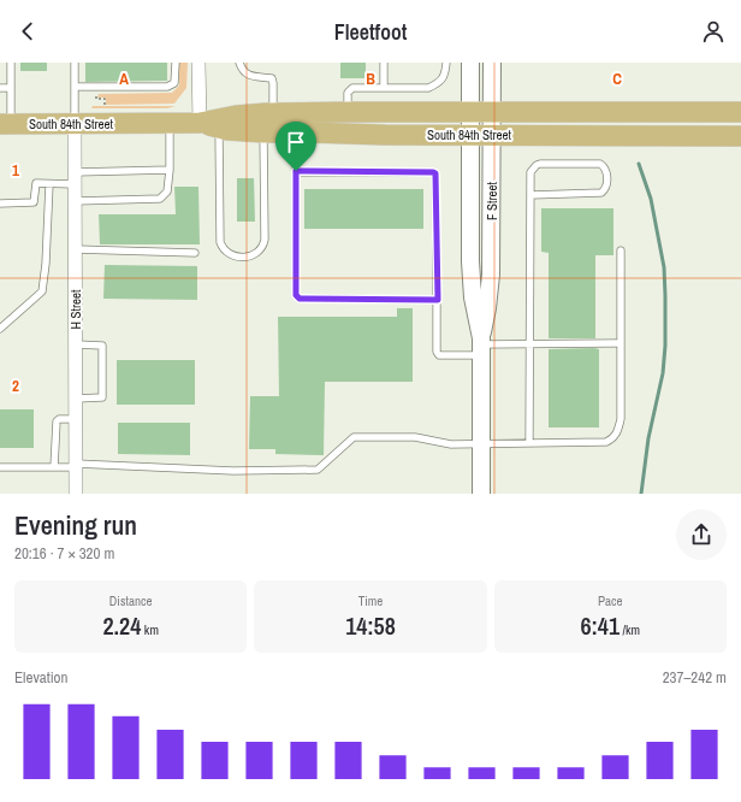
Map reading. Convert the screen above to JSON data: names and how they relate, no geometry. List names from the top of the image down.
{
  "streets": {
    "main road": ["South 84th Street"],
    "street": ["F Street", "H Street"]
  },
  "crossings": [
    ["South 84th Street", "F Street"],
    ["South 84th Street", "H Street"]
  ],
  "page": {
    "header": "Fleetfoot",
    "heading": ["Evening run", "20:16 · 7 × 320 m"],
    "stats": [
      ["Distance", "2.24 km"],
      ["Time", "14:58"],
      ["Pace", "6:41 /km"]
    ],
    "chart": ["Elevation", "237–242 m"]
  },
  "grid": {
    "columns": ["A", "B", "C"],
    "rows": ["1", "2"]
  }
}
